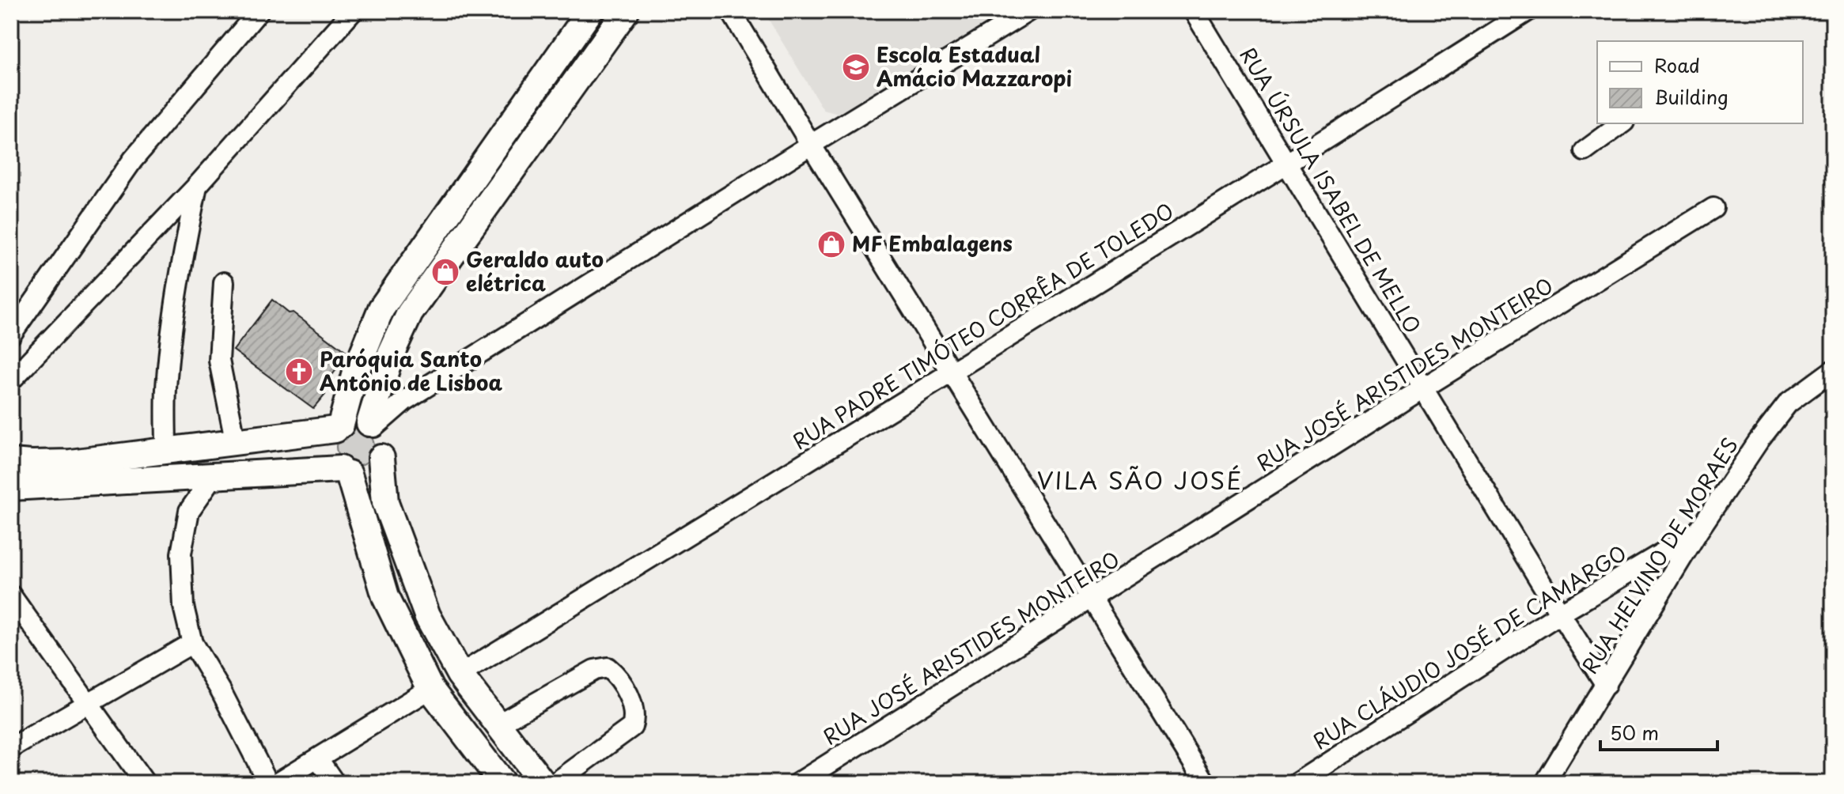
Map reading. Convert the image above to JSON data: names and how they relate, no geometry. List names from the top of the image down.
{
  "streets": {
    "street": [
      "RUA ÚRSULA ISABEL DE MELLO",
      "RUA PADRE TIMÓTEO CORRÊA DE TOLEDO",
      "RUA JOSÉ ARISTIDES MONTEIRO",
      "RUA HELVINO DE MORAES",
      "RUA CLÁUDIO JOSÉ DE CAMARGO"
    ]
  },
  "crossings": [
    ["RUA ÚRSULA ISABEL DE MELLO", "RUA PADRE TIMÓTEO CORRÊA DE TOLEDO"],
    ["RUA ÚRSULA ISABEL DE MELLO", "RUA JOSÉ ARISTIDES MONTEIRO"],
    ["RUA ÚRSULA ISABEL DE MELLO", "RUA HELVINO DE MORAES"],
    ["RUA ÚRSULA ISABEL DE MELLO", "RUA CLÁUDIO JOSÉ DE CAMARGO"],
    ["RUA HELVINO DE MORAES", "RUA CLÁUDIO JOSÉ DE CAMARGO"]
  ],
  "districts": ["VILA SÃO JOSÉ"],
  "places": {
    "school or university": ["Escola Estadual Amácio Mazzaropi"],
    "shop": ["MF Embalagens", "Geraldo auto elétrica"],
    "church": ["Paróquia Santo Antônio de Lisboa"]
  },
  "legend": ["Road", "Building"],
  "scale_bar": "50 m"
}
